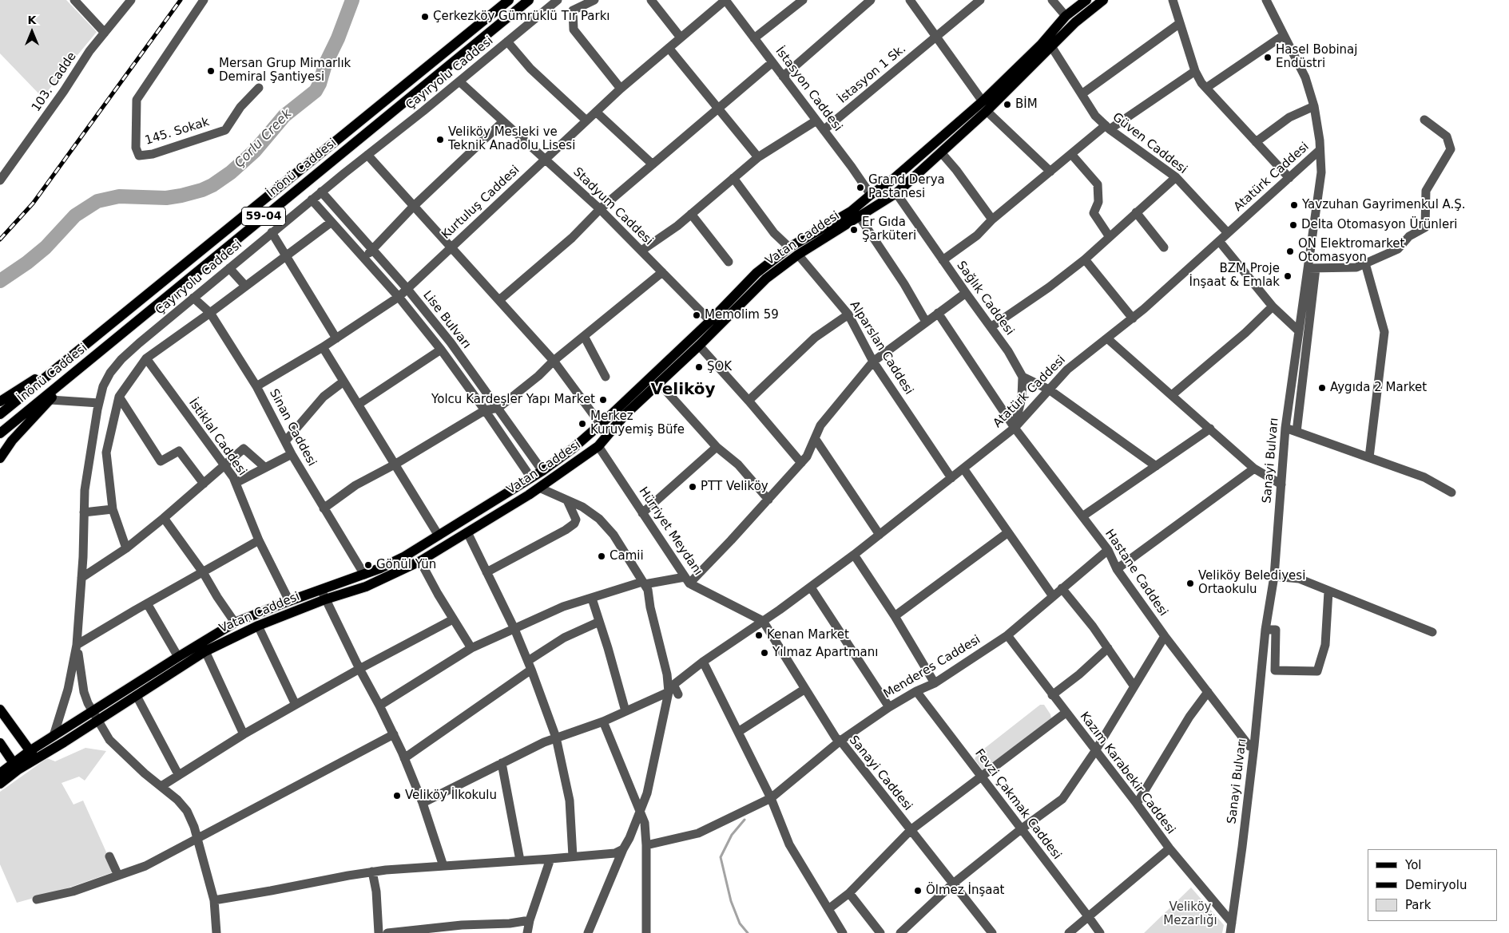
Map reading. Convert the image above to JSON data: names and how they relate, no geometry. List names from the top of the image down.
{
  "streets": {
    "main road": ["İnönü Caddesi", "59-04", "Vatan Caddesi"],
    "street": [
      "Çayıryolu Caddesi",
      "İstasyon 1 Sk.",
      "103. Cadde",
      "İstasyon Caddesi",
      "145. Sokak",
      "Güven Caddesi",
      "Atatürk Caddesi",
      "Kurtuluş Caddesi",
      "Stadyum Caddesi",
      "Sağlık Caddesi",
      "Lise Bulvarı",
      "Alparslan Caddesi",
      "Sinan Caddesi",
      "İstiklal Caddesi",
      "Sanayi Bulvarı",
      "Hürriyet Meydanı",
      "Hastane Caddesi",
      "Menderes Caddesi",
      "Sanayi Caddesi",
      "Kazım Karabekir Caddesi",
      "Fevzi Çakmak Caddesi"
    ]
  },
  "crossings": [
    ["Çayıryolu Caddesi", "Stadyum Caddesi"],
    ["Çayıryolu Caddesi", "Lise Bulvarı"],
    ["Çayıryolu Caddesi", "Sinan Caddesi"],
    ["İstasyon 1 Sk.", "İstasyon Caddesi"],
    ["İstasyon Caddesi", "Kurtuluş Caddesi"],
    ["İstasyon Caddesi", "Vatan Caddesi"],
    ["Güven Caddesi", "Atatürk Caddesi"],
    ["Güven Caddesi", "Vatan Caddesi"],
    ["Atatürk Caddesi", "Alparslan Caddesi"],
    ["Atatürk Caddesi", "Sanayi Bulvarı"],
    ["Atatürk Caddesi", "Hürriyet Meydanı"],
    ["Atatürk Caddesi", "Hastane Caddesi"],
    ["Atatürk Caddesi", "Sanayi Caddesi"],
    ["Kurtuluş Caddesi", "Stadyum Caddesi"],
    ["Kurtuluş Caddesi", "Lise Bulvarı"],
    ["Kurtuluş Caddesi", "Sinan Caddesi"],
    ["Stadyum Caddesi", "Vatan Caddesi"],
    ["Vatan Caddesi", "Sağlık Caddesi"],
    ["Vatan Caddesi", "Lise Bulvarı"],
    ["Vatan Caddesi", "Alparslan Caddesi"],
    ["Vatan Caddesi", "Sinan Caddesi"],
    ["Vatan Caddesi", "İstiklal Caddesi"],
    ["Vatan Caddesi", "Hürriyet Meydanı"],
    ["Sanayi Bulvarı", "Hastane Caddesi"],
    ["Sanayi Bulvarı", "Kazım Karabekir Caddesi"],
    ["Hürriyet Meydanı", "Sanayi Caddesi"],
    ["Hastane Caddesi", "Menderes Caddesi"],
    ["Menderes Caddesi", "Sanayi Caddesi"],
    ["Menderes Caddesi", "Kazım Karabekir Caddesi"],
    ["Menderes Caddesi", "Fevzi Çakmak Caddesi"]
  ],
  "districts": ["Veliköy"],
  "water": ["Çorlu Creek"],
  "parks": ["Veliköy Mezarlığı"],
  "places": [
    "Çerkezköy Gümrüklü Tır Parkı",
    "Hasel Bobinaj Endüstri",
    "Mersan Grup Mimarlık Demiral Şantiyesi",
    "BİM",
    "Veliköy Mesleki ve Teknik Anadolu Lisesi",
    "Grand Derya Pastanesi",
    "Yavzuhan Gayrimenkul A.Ş.",
    "Delta Otomasyon Ürünleri",
    "Er Gıda Şarküteri",
    "ON Elektromarket Otomasyon",
    "BZM Proje İnşaat & Emlak",
    "Memolim 59",
    "ŞOK",
    "Aygıda 2 Market",
    "Yolcu Kardeşler Yapı Market",
    "Merkez Kuruyemiş Büfe",
    "PTT Veliköy",
    "Camii",
    "Gönül Yün",
    "Veliköy Belediyesi Ortaokulu",
    "Kenan Market",
    "Yılmaz Apartmanı",
    "Veliköy İlkokulu",
    "Ölmez İnşaat"
  ],
  "legend": ["Yol", "Demiryolu", "Park"],
  "north": "top"
}
